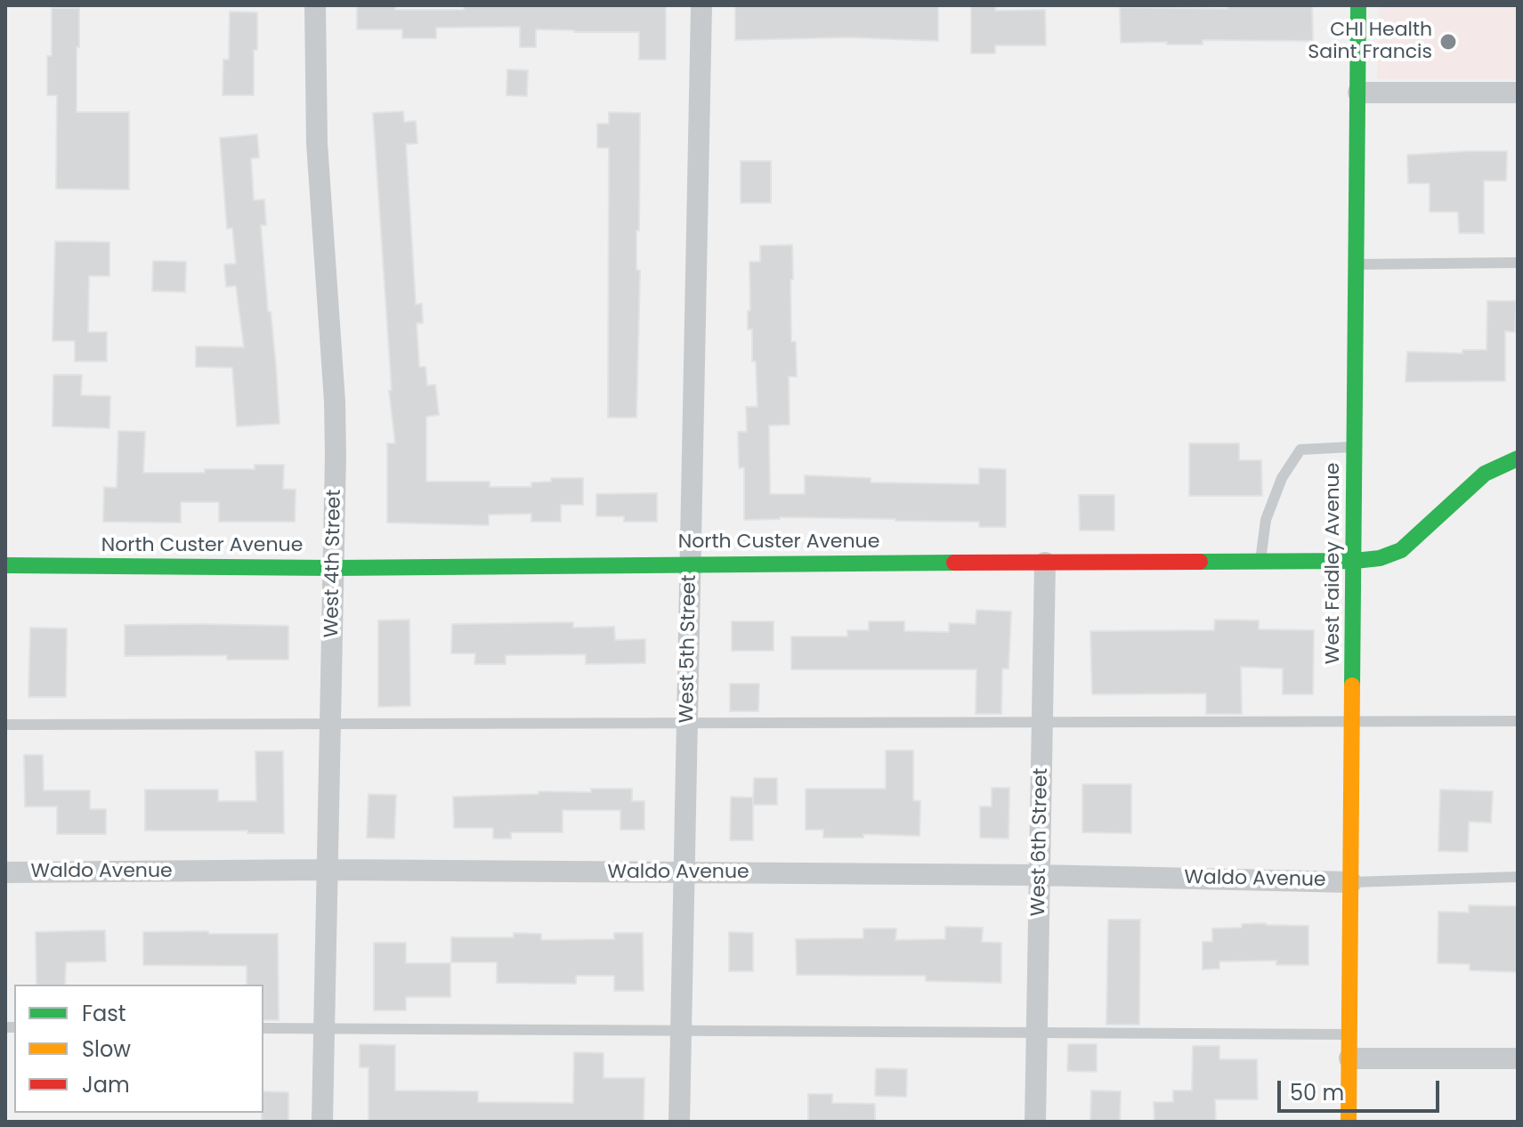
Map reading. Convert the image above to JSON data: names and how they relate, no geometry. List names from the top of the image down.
{
  "streets": {
    "street": [
      "North Custer Avenue",
      "West 4th Street",
      "West Faidley Avenue",
      "West 5th Street",
      "West 6th Street",
      "Waldo Avenue"
    ]
  },
  "crossings": [
    ["North Custer Avenue", "West 4th Street"],
    ["North Custer Avenue", "West Faidley Avenue"],
    ["North Custer Avenue", "West 5th Street"],
    ["North Custer Avenue", "West 6th Street"],
    ["West 4th Street", "Waldo Avenue"],
    ["West Faidley Avenue", "Waldo Avenue"],
    ["West 5th Street", "Waldo Avenue"],
    ["West 6th Street", "Waldo Avenue"]
  ],
  "places": ["CHI Health Saint Francis"],
  "legend": ["Fast", "Slow", "Jam"],
  "scale_bar": "50 m"
}
